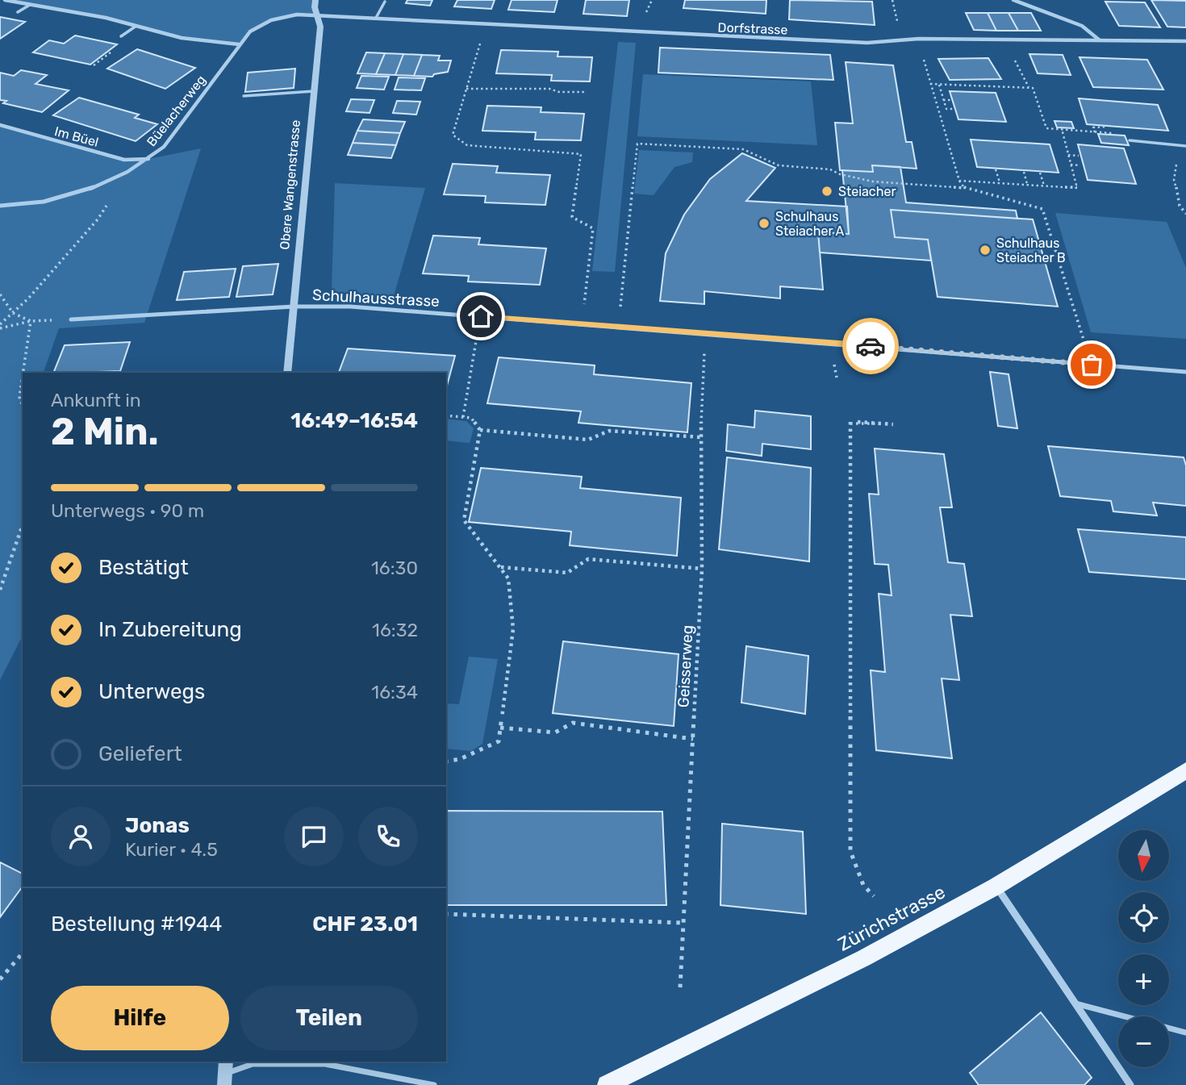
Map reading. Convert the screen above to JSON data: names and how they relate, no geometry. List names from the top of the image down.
{
  "streets": {
    "main road": ["Zürichstrasse"],
    "street": [
      "Dorfstrasse",
      "Büelacherweg",
      "Im Büel",
      "Obere Wangenstrasse",
      "Schulhausstrasse"
    ],
    "path": ["Geisserweg"]
  },
  "crossings": [
    ["Dorfstrasse", "Büelacherweg"],
    ["Dorfstrasse", "Obere Wangenstrasse"],
    ["Büelacherweg", "Im Büel"],
    ["Büelacherweg", "Obere Wangenstrasse"],
    ["Obere Wangenstrasse", "Schulhausstrasse"]
  ],
  "places": ["Steiacher", "Schulhaus Steiacher A", "Schulhaus Steiacher B"],
  "north": "bottom",
  "page": {
    "heading": ["2 Min.", "Ankunft in", "16:49–16:54"],
    "panel": [
      "Jonas",
      "Kurier · 4.5",
      "Bestellung #1944",
      "CHF 23.01"
    ],
    "bar": "Unterwegs · 90 m",
    "list": [
      ["Bestätigt", "16:30"],
      ["In Zubereitung", "16:32"],
      ["Unterwegs", "16:34"],
      "Geliefert"
    ],
    "map_buttons": ["+", "−"],
    "buttons": ["Hilfe", "Teilen"]
  }
}
